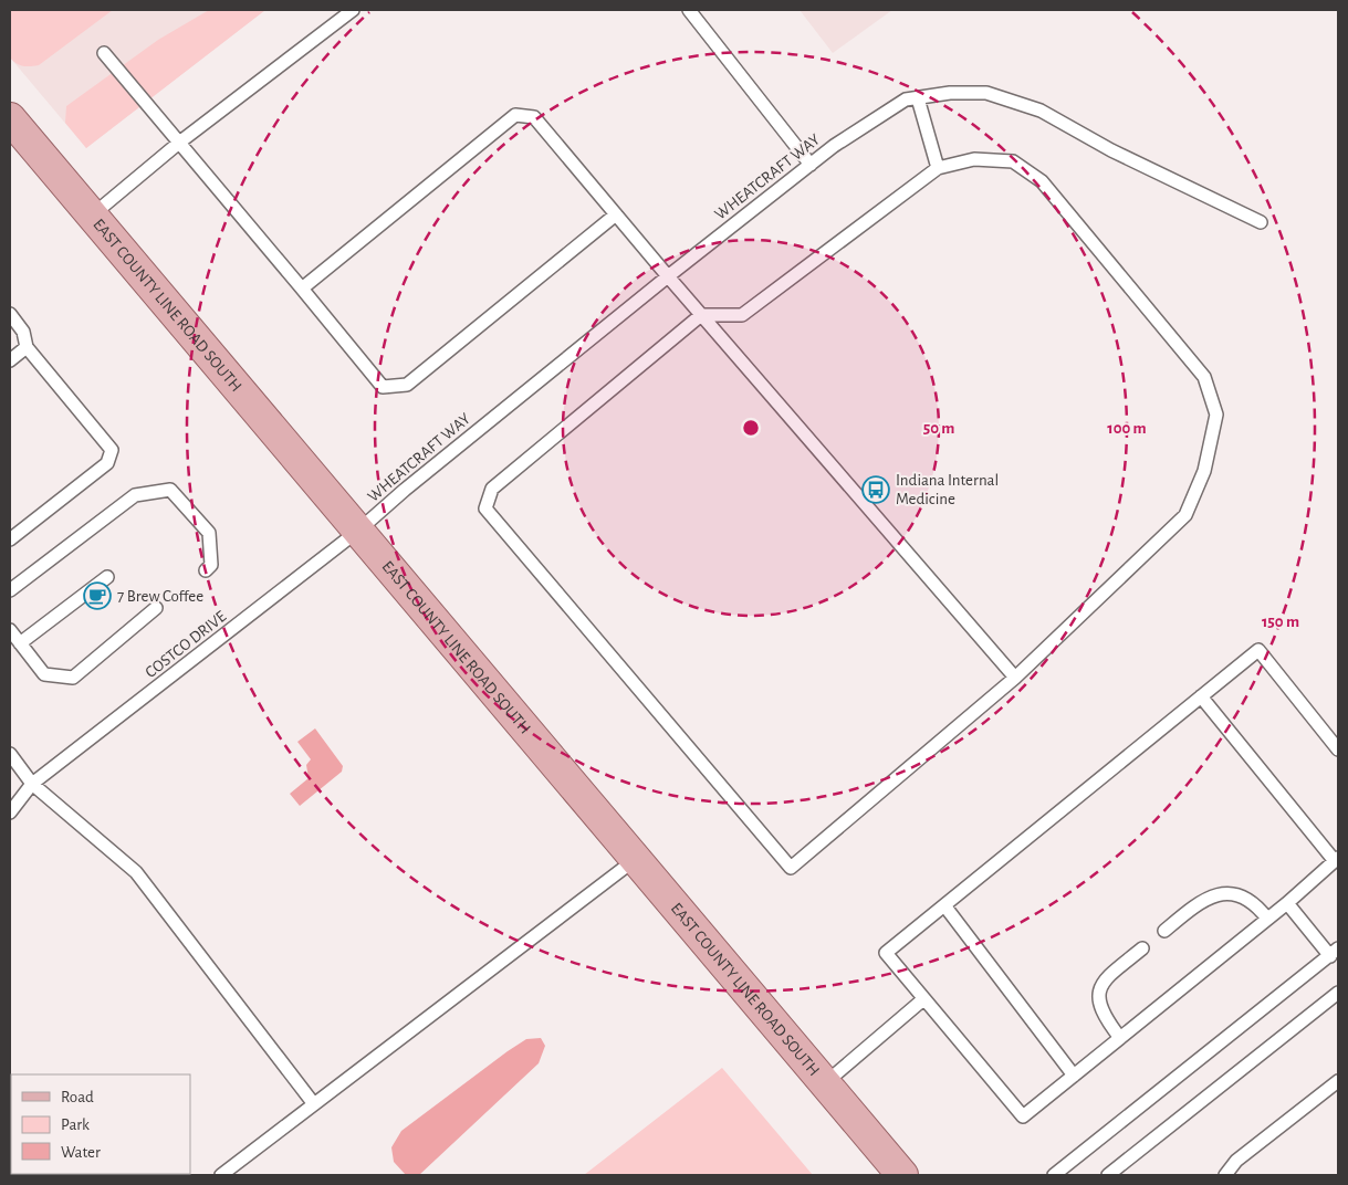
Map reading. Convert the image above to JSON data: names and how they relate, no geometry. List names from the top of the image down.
{
  "streets": {
    "main road": ["EAST COUNTY LINE ROAD SOUTH"],
    "lane": ["WHEATCRAFT WAY", "COSTCO DRIVE"]
  },
  "crossings": [
    ["WHEATCRAFT WAY", "EAST COUNTY LINE ROAD SOUTH"],
    ["WHEATCRAFT WAY", "COSTCO DRIVE"],
    ["EAST COUNTY LINE ROAD SOUTH", "COSTCO DRIVE"]
  ],
  "places": {
    "bus stop": ["Indiana Internal Medicine"],
    "cafe": ["7 Brew Coffee"]
  },
  "legend": ["Road", "Park", "Water"],
  "rings": ["50 m", "100 m", "150 m"]
}
